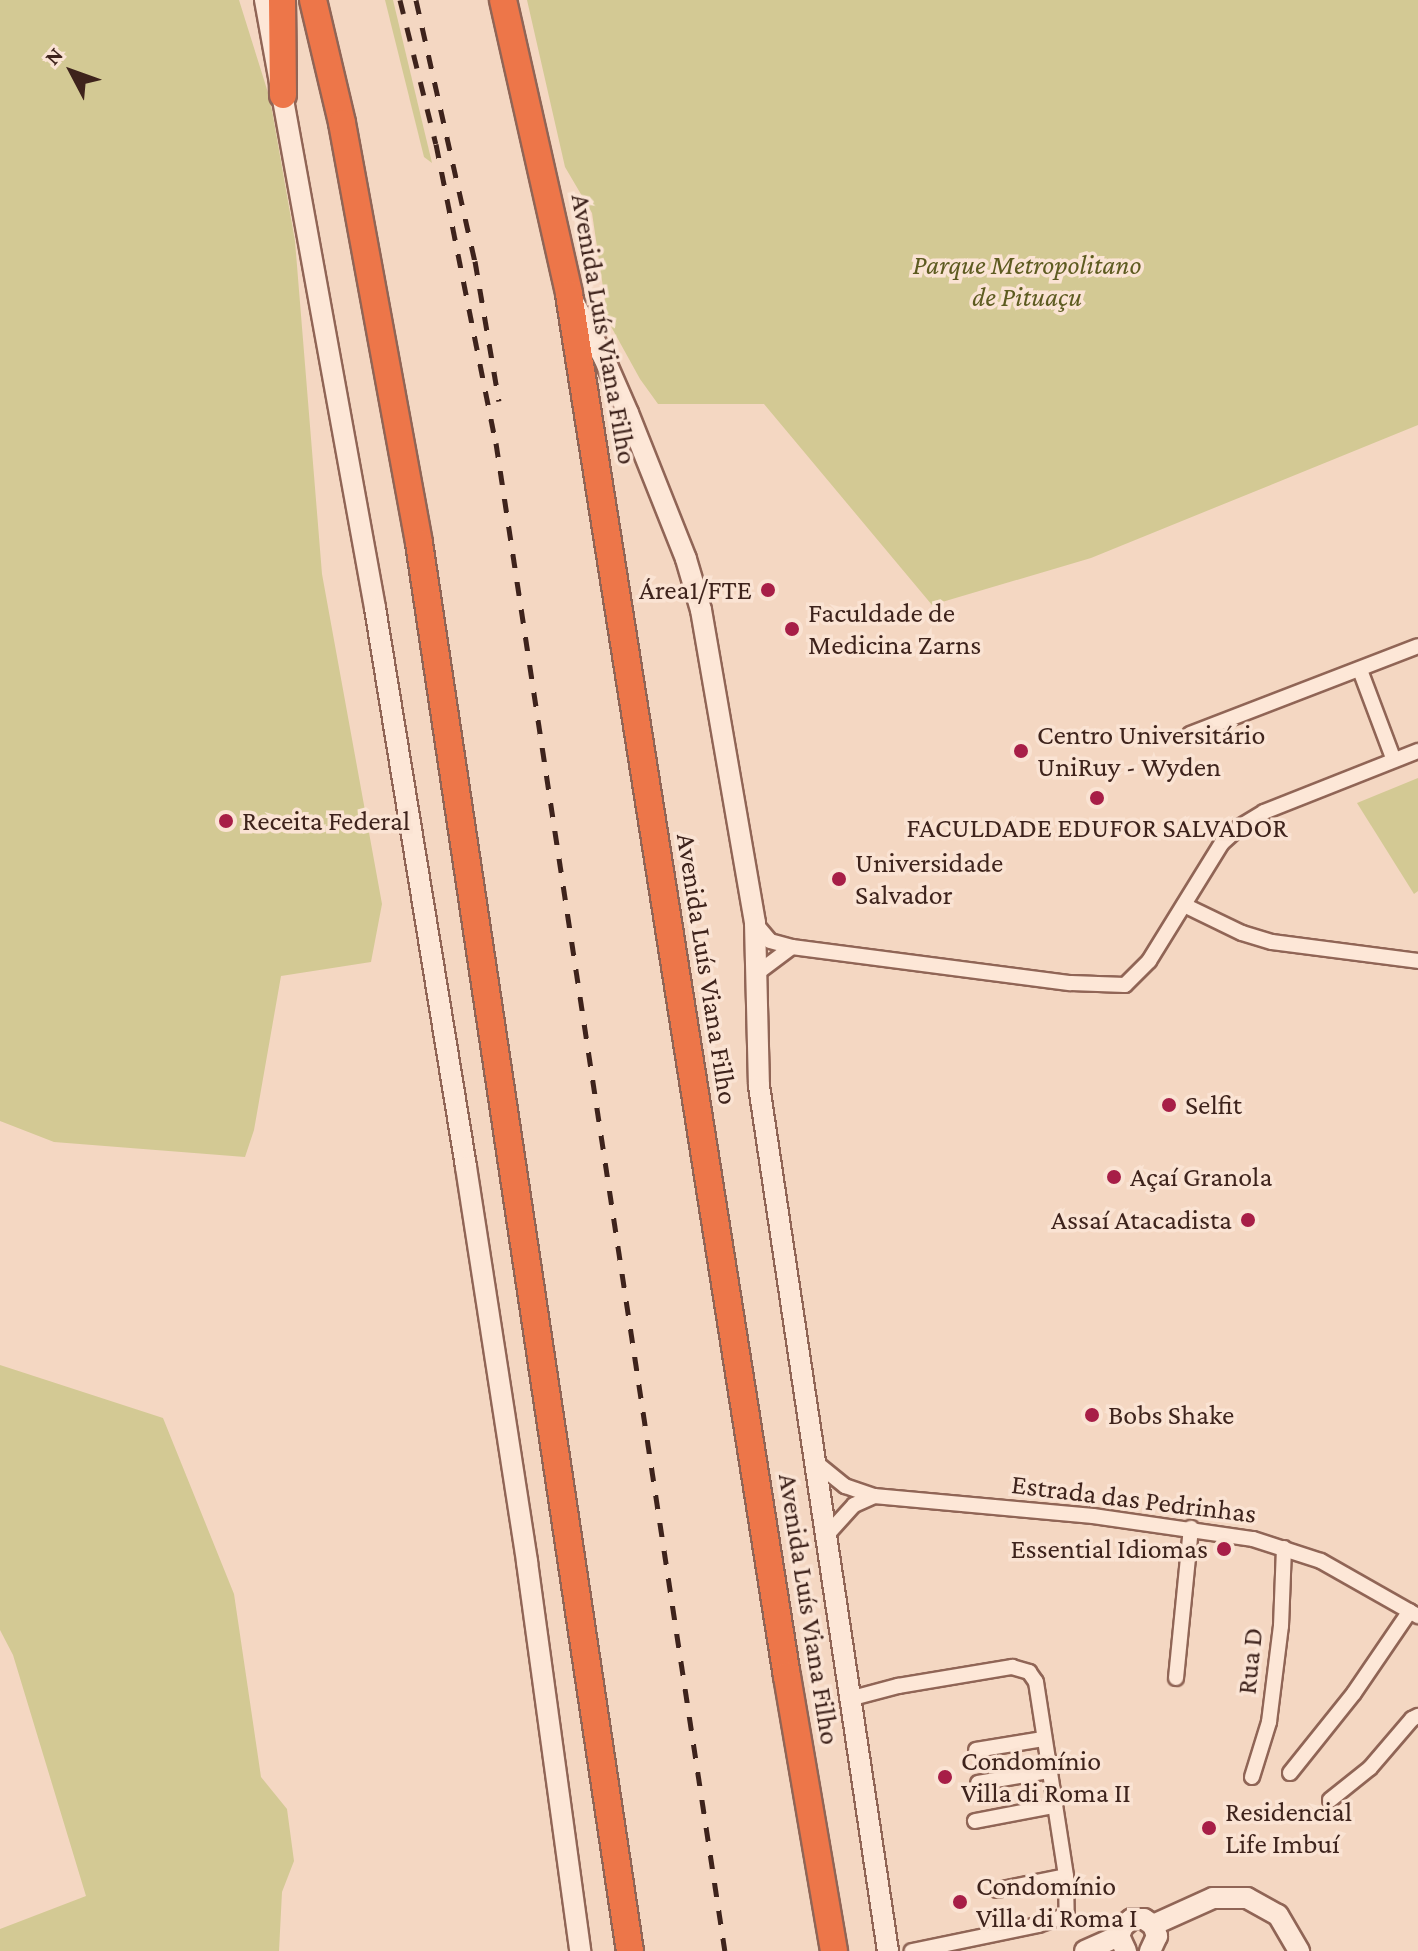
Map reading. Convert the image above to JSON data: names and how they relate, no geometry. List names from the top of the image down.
{
  "streets": {
    "highway": ["Avenida Luís Viana Filho"],
    "street": ["Estrada das Pedrinhas", "Rua D"]
  },
  "crossings": [
    ["Avenida Luís Viana Filho", "Estrada das Pedrinhas"],
    ["Estrada das Pedrinhas", "Rua D"]
  ],
  "parks": ["Parque Metropolitano de Pituaçu"],
  "places": [
    "Área1/FTE",
    "Faculdade de Medicina Zarns",
    "Centro Universitário UniRuy - Wyden",
    "FACULDADE EDUFOR SALVADOR",
    "Receita Federal",
    "Universidade Salvador",
    "Selfit",
    "Açaí Granola",
    "Assaí Atacadista",
    "Bobs Shake",
    "Essential Idiomas",
    "Condomínio Villa di Roma II",
    "Residencial Life Imbuí",
    "Condomínio Villa di Roma I"
  ],
  "north": "top left"
}
